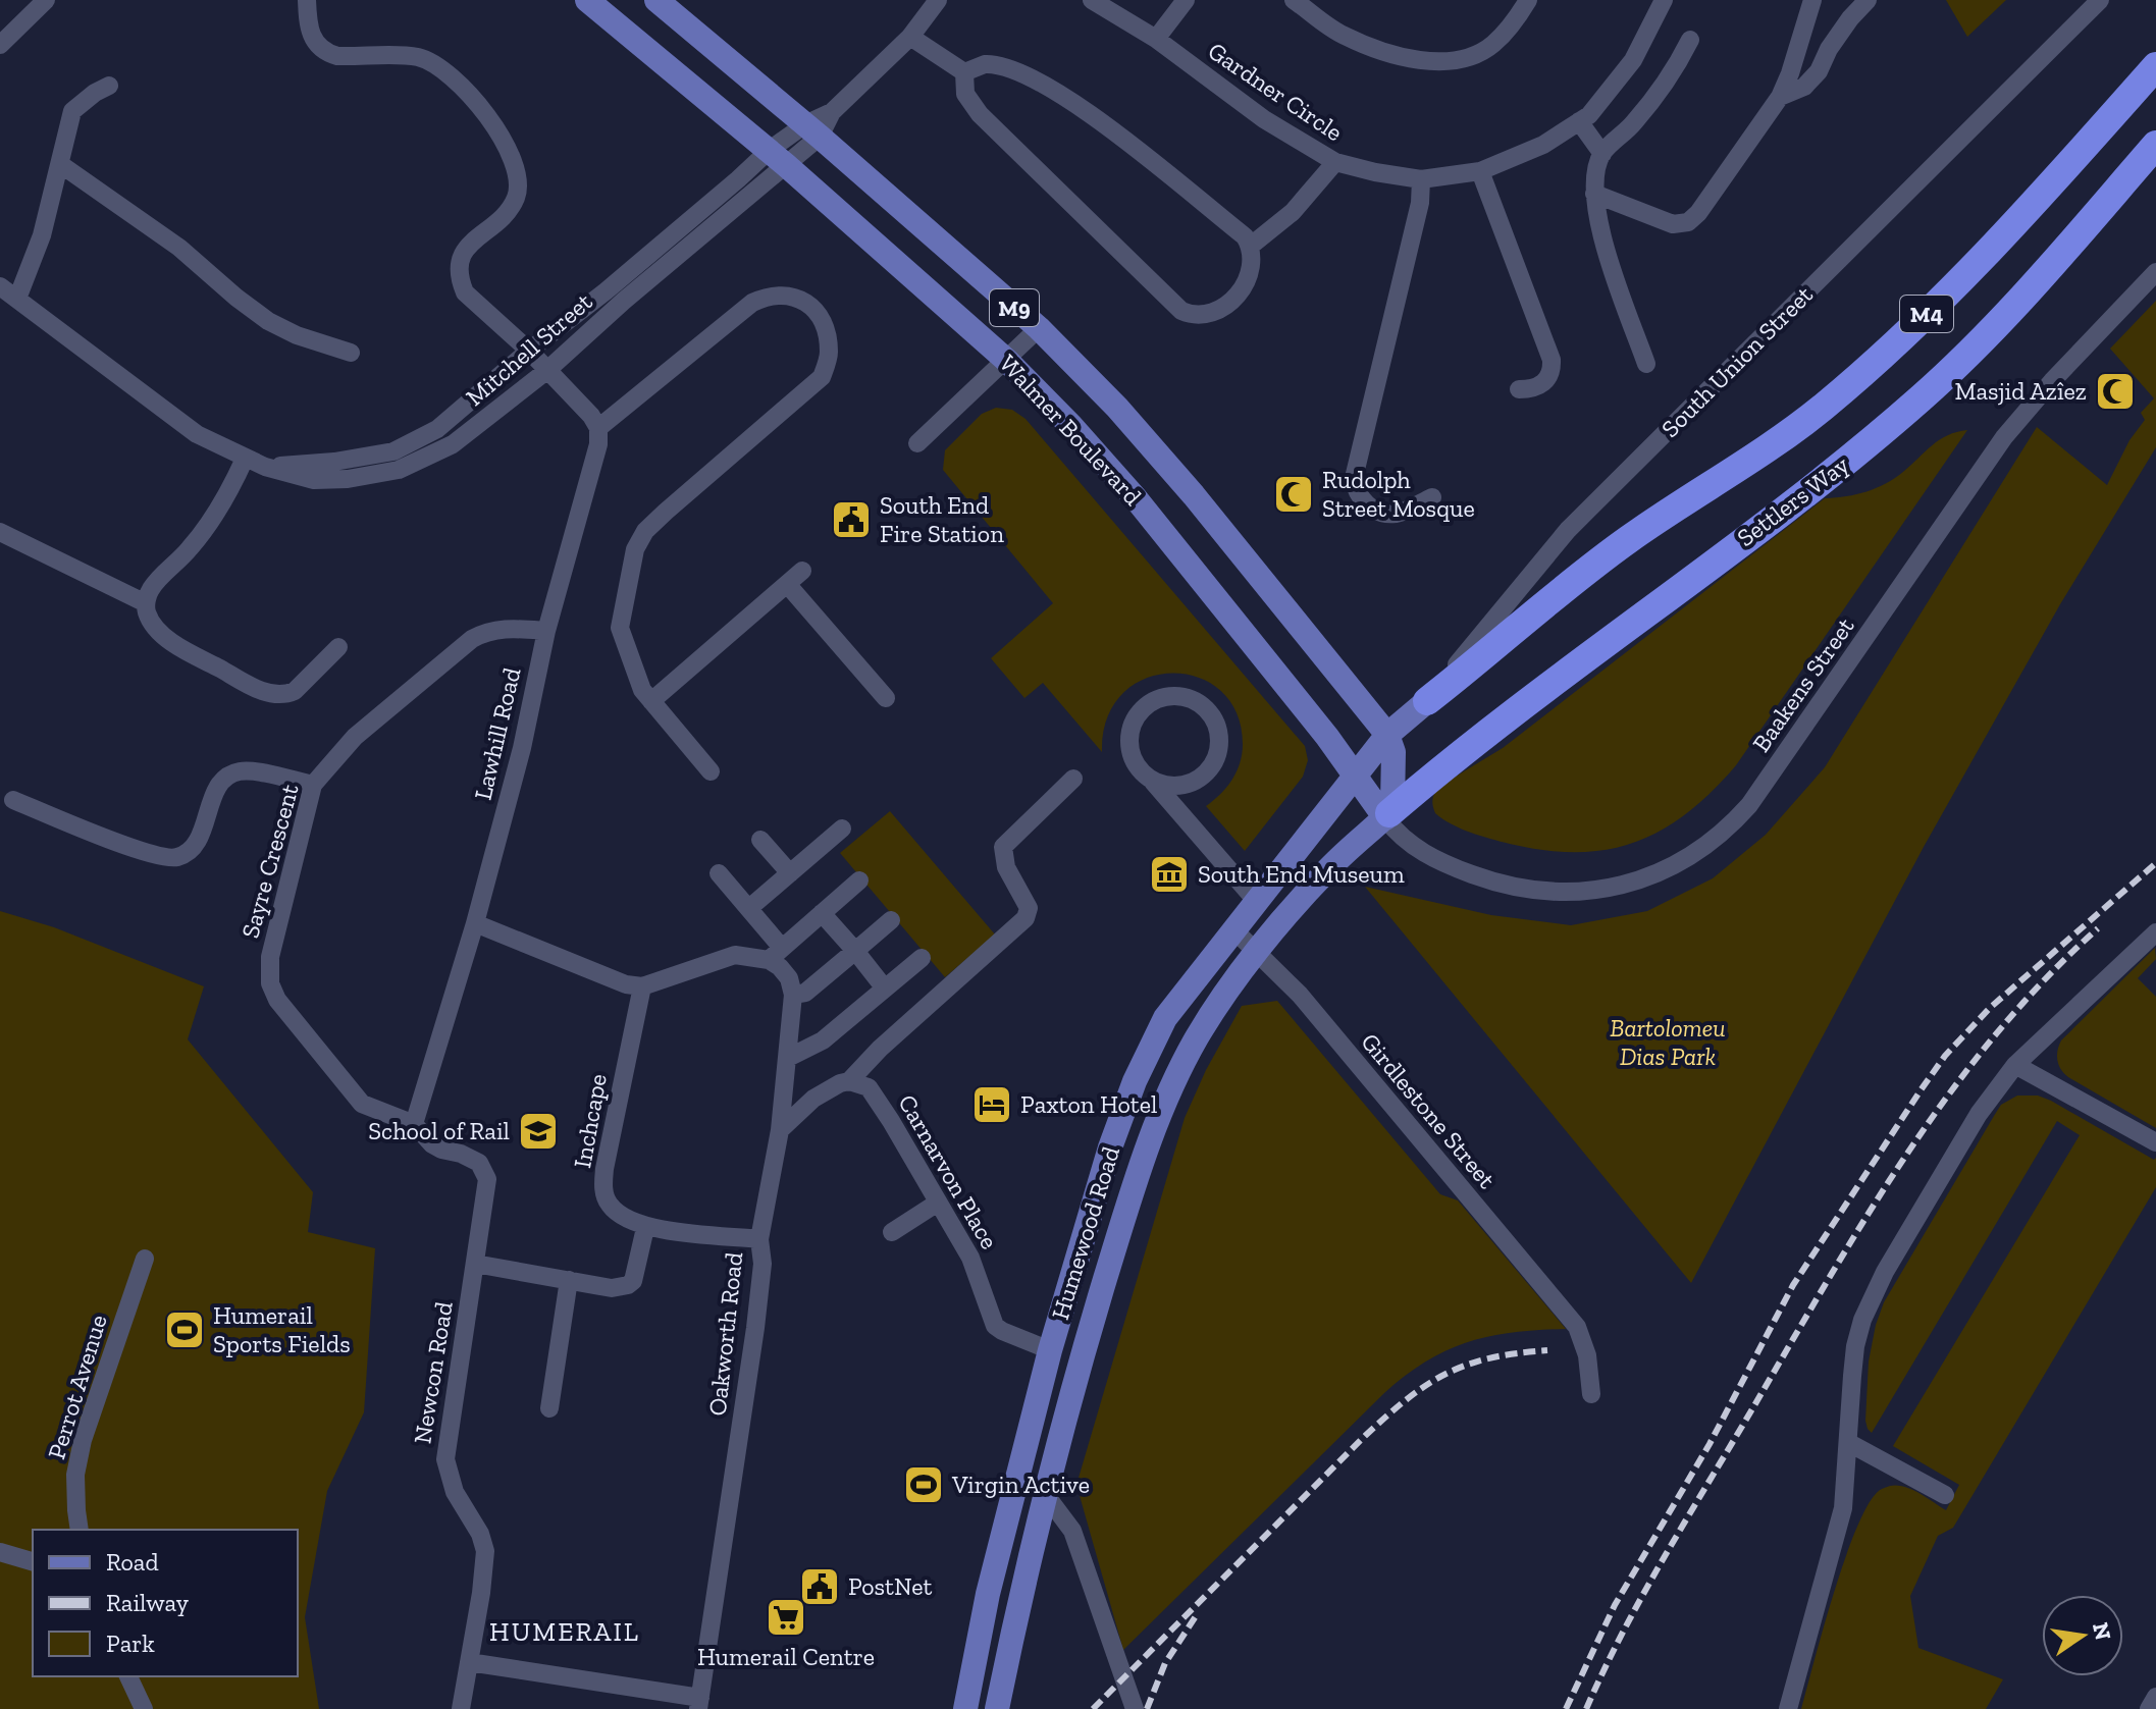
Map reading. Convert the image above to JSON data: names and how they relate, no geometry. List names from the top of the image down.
{
  "streets": {
    "highway": ["M4", "Settlers Way"],
    "main road": [
      "M9",
      "South Union Street",
      "Walmer Boulevard",
      "Humewood Road"
    ],
    "street": [
      "Gardner Circle",
      "Mitchell Street",
      "Baakens Street",
      "Lawhill Road",
      "Sayre Crescent",
      "Girdlestone Street",
      "Inchcape",
      "Carnarvon Place",
      "Oakworth Road",
      "Newcon Road",
      "Perrot Avenue"
    ]
  },
  "crossings": [
    ["M4", "South Union Street"],
    ["Mitchell Street", "Walmer Boulevard"],
    ["South Union Street", "Walmer Boulevard"],
    ["South Union Street", "Humewood Road"],
    ["Walmer Boulevard", "Settlers Way"],
    ["Walmer Boulevard", "Baakens Street"],
    ["Walmer Boulevard", "Humewood Road"],
    ["Settlers Way", "Baakens Street"],
    ["Settlers Way", "Humewood Road"],
    ["Baakens Street", "Humewood Road"],
    ["Lawhill Road", "Sayre Crescent"],
    ["Lawhill Road", "Newcon Road"],
    ["Sayre Crescent", "Newcon Road"],
    ["Girdlestone Street", "Humewood Road"],
    ["Inchcape", "Oakworth Road"],
    ["Carnarvon Place", "Humewood Road"]
  ],
  "districts": ["HUMERAIL"],
  "parks": ["Bartolomeu Dias Park"],
  "places": {
    "mosque": ["Masjid Azîez", "Rudolph Street Mosque"],
    "public building": ["South End Fire Station", "PostNet"],
    "museum": ["South End Museum"],
    "hotel": ["Paxton Hotel"],
    "school or university": ["School of Rail"],
    "sports": ["Humerail Sports Fields", "Virgin Active"],
    "supermarket": ["Humerail Centre"]
  },
  "legend": ["Road", "Railway", "Park"],
  "north": "right"
}
